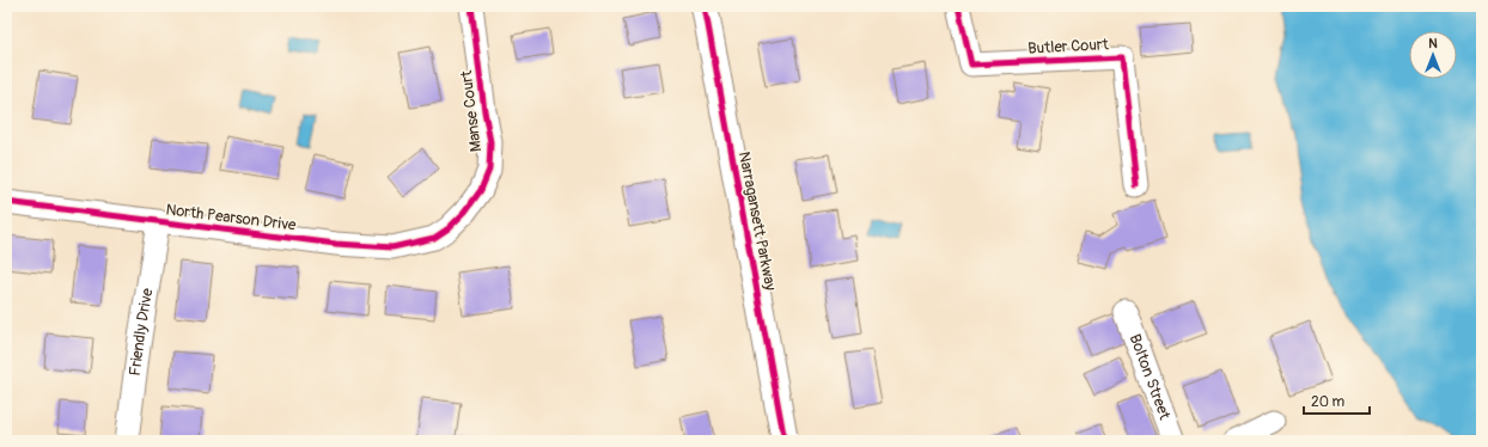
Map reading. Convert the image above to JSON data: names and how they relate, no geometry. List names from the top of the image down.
{
  "streets": {
    "street": [
      "Butler Court",
      "Manse Court",
      "North Pearson Drive",
      "Narragansett Parkway",
      "Friendly Drive",
      "Bolton Street"
    ]
  },
  "crossings": [
    ["Manse Court", "North Pearson Drive"],
    ["North Pearson Drive", "Friendly Drive"]
  ],
  "scale_bar": "20 m",
  "north": "top"
}
